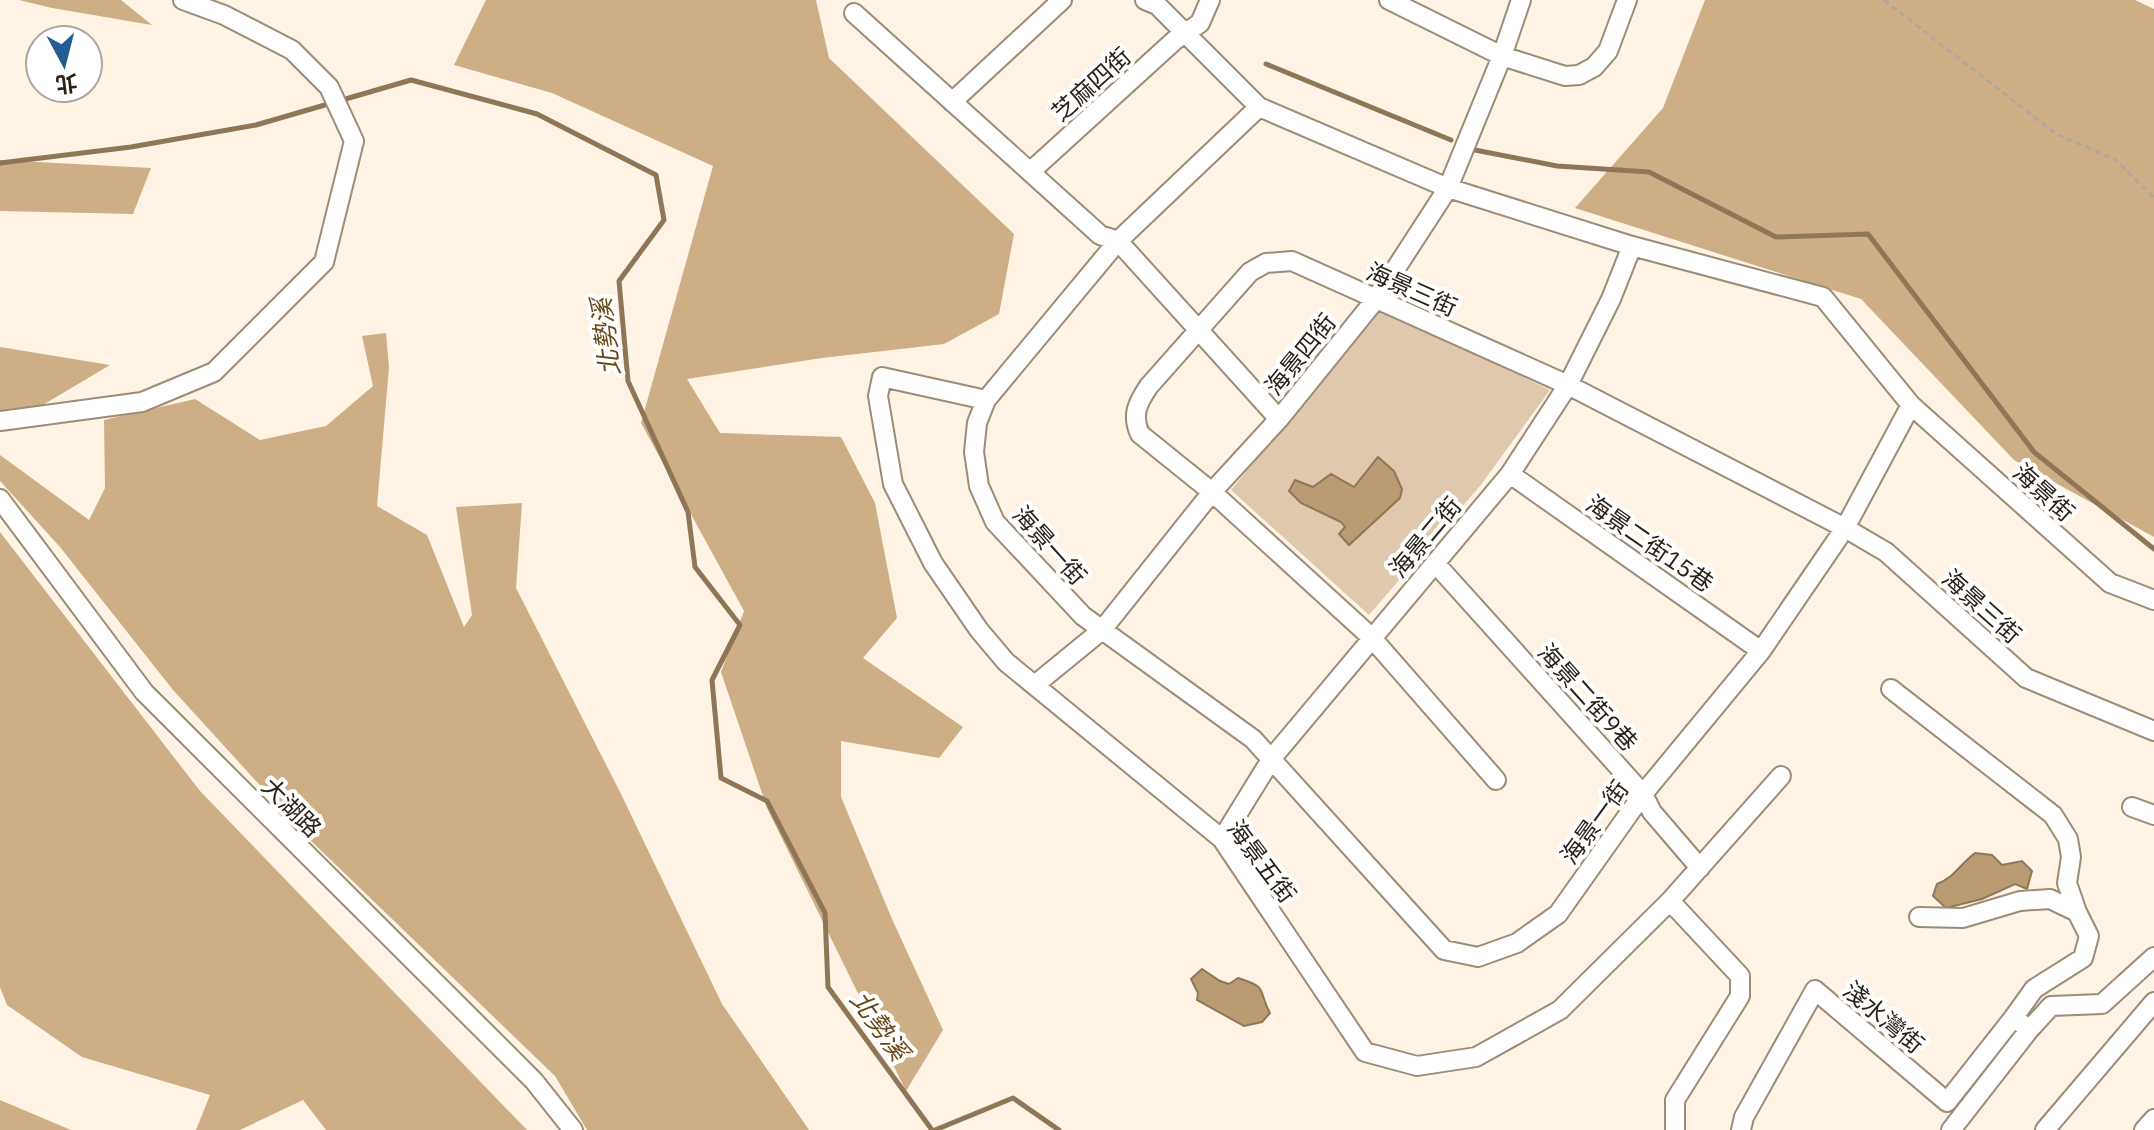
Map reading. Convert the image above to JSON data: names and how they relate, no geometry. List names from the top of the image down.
{
  "streets": {
    "street": [
      "芝麻四街",
      "海景三街",
      "海景四街",
      "海景街",
      "海景二街",
      "海景二街15巷",
      "海景一街",
      "海景二街9巷",
      "大湖路",
      "海景五街",
      "淺水灣街"
    ]
  },
  "crossings": [
    ["海景三街", "海景四街"],
    ["海景三街", "海景二街"],
    ["海景三街", "海景一街"],
    ["海景四街", "海景一街"],
    ["海景四街", "海景五街"],
    ["海景街", "海景一街"],
    ["海景二街", "海景二街15巷"],
    ["海景二街", "海景一街"],
    ["海景二街", "海景二街9巷"],
    ["海景二街", "海景五街"],
    ["海景二街15巷", "海景一街"],
    ["海景一街", "海景二街9巷"],
    ["海景一街", "海景五街"],
    ["海景二街9巷", "海景五街"]
  ],
  "water": ["北勢溪"],
  "north": "bottom"
}
